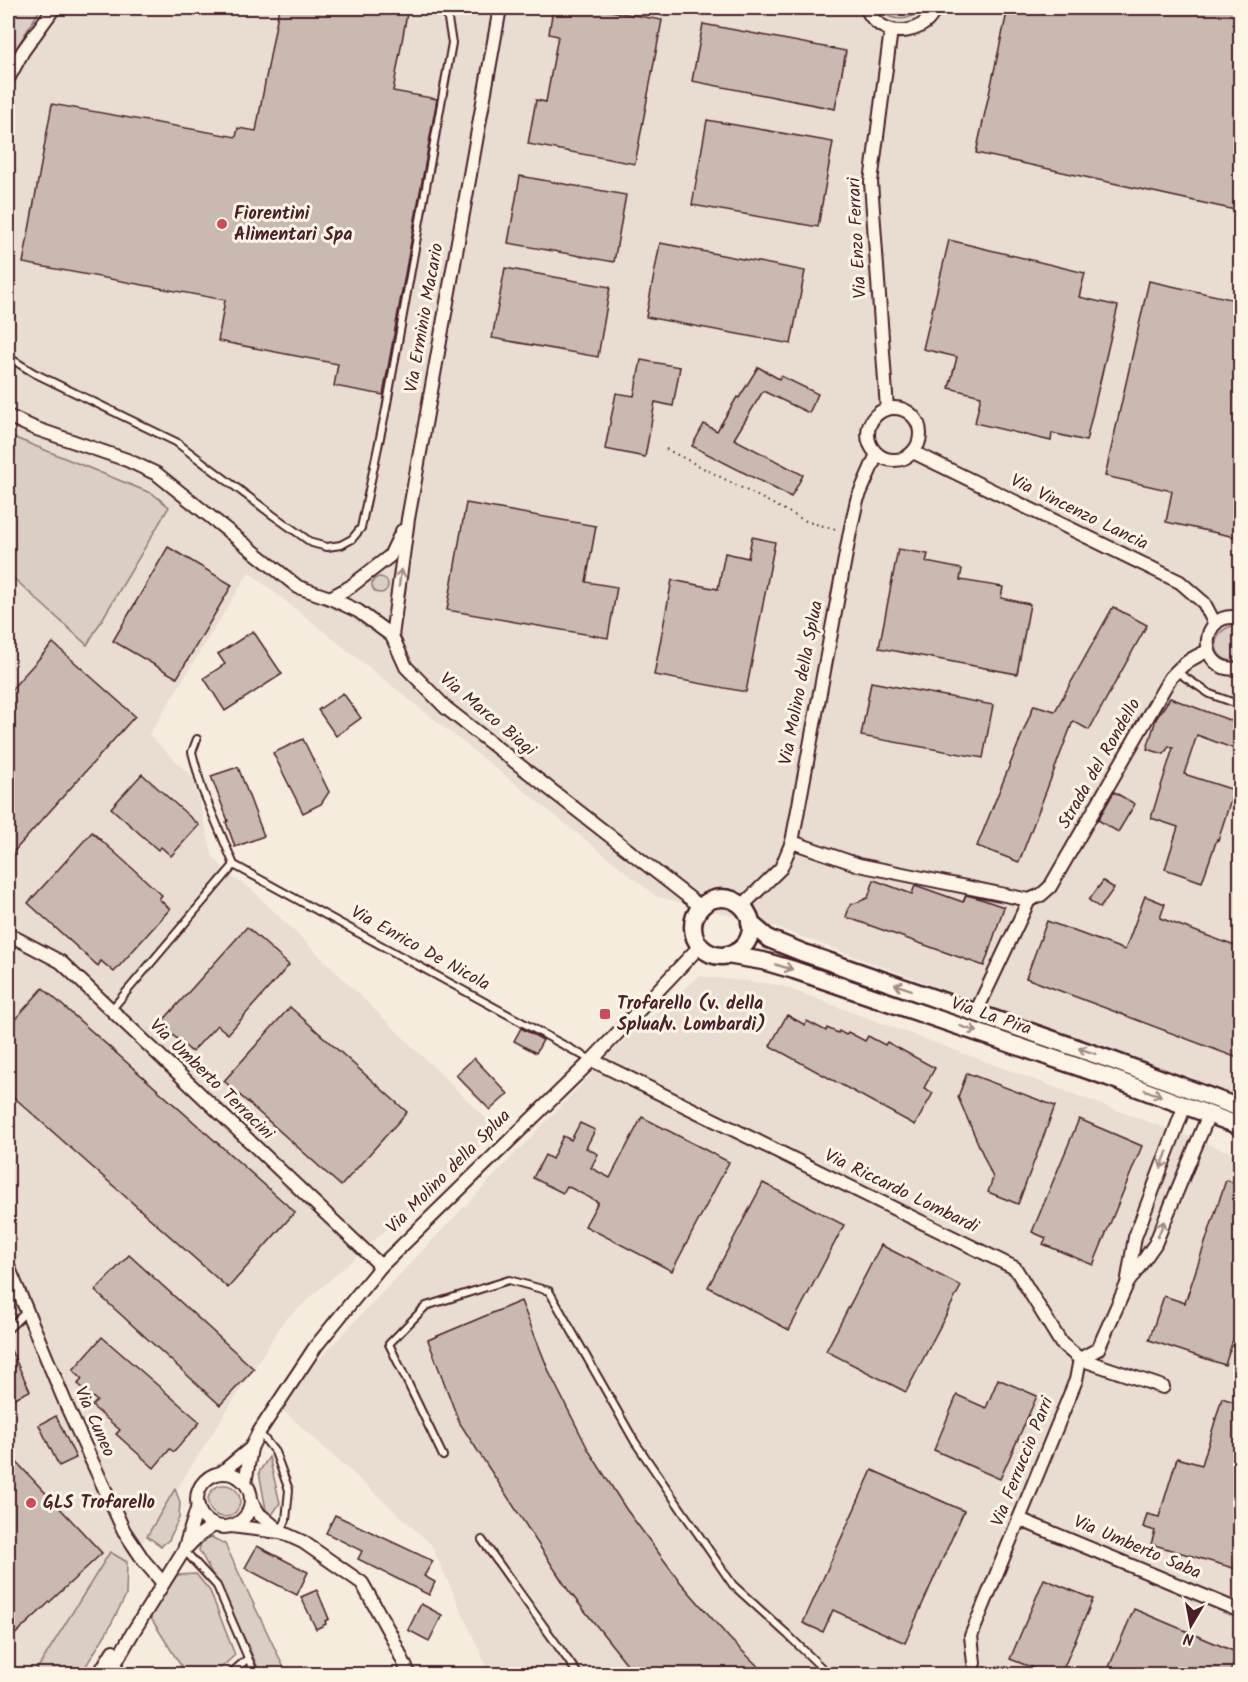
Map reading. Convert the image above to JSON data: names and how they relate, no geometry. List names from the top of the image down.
{
  "streets": {
    "street": [
      "Via Enzo Ferrari",
      "Via Erminio Macario",
      "Via Vincenzo Lancia",
      "Via Molino della Splua",
      "Via Marco Biagi",
      "Strada del Rondello",
      "Via La Pira",
      "Via Umberto Terracini",
      "Via Riccardo Lombardi",
      "Via Cuneo",
      "Via Ferruccio Parri",
      "Via Umberto Saba"
    ],
    "lane": ["Via Enrico De Nicola"]
  },
  "crossings": [
    ["Via Enzo Ferrari", "Via Vincenzo Lancia"],
    ["Via Enzo Ferrari", "Via Molino della Splua"],
    ["Via Erminio Macario", "Via Marco Biagi"],
    ["Via Vincenzo Lancia", "Via Molino della Splua"],
    ["Via Molino della Splua", "Via Marco Biagi"],
    ["Via Molino della Splua", "Via Enrico De Nicola"],
    ["Via Molino della Splua", "Via La Pira"],
    ["Via Molino della Splua", "Via Umberto Terracini"],
    ["Via Molino della Splua", "Via Riccardo Lombardi"],
    ["Via Marco Biagi", "Via La Pira"],
    ["Strada del Rondello", "Via La Pira"],
    ["Via Enrico De Nicola", "Via Riccardo Lombardi"],
    ["Via Riccardo Lombardi", "Via Ferruccio Parri"],
    ["Via Ferruccio Parri", "Via Umberto Saba"]
  ],
  "places": {
    "other": ["Fiorentini Alimentari Spa", "GLS Trofarello"],
    "transit": ["Trofarello (v. della Splua/v. Lombardi)"]
  },
  "north": "bottom"
}
